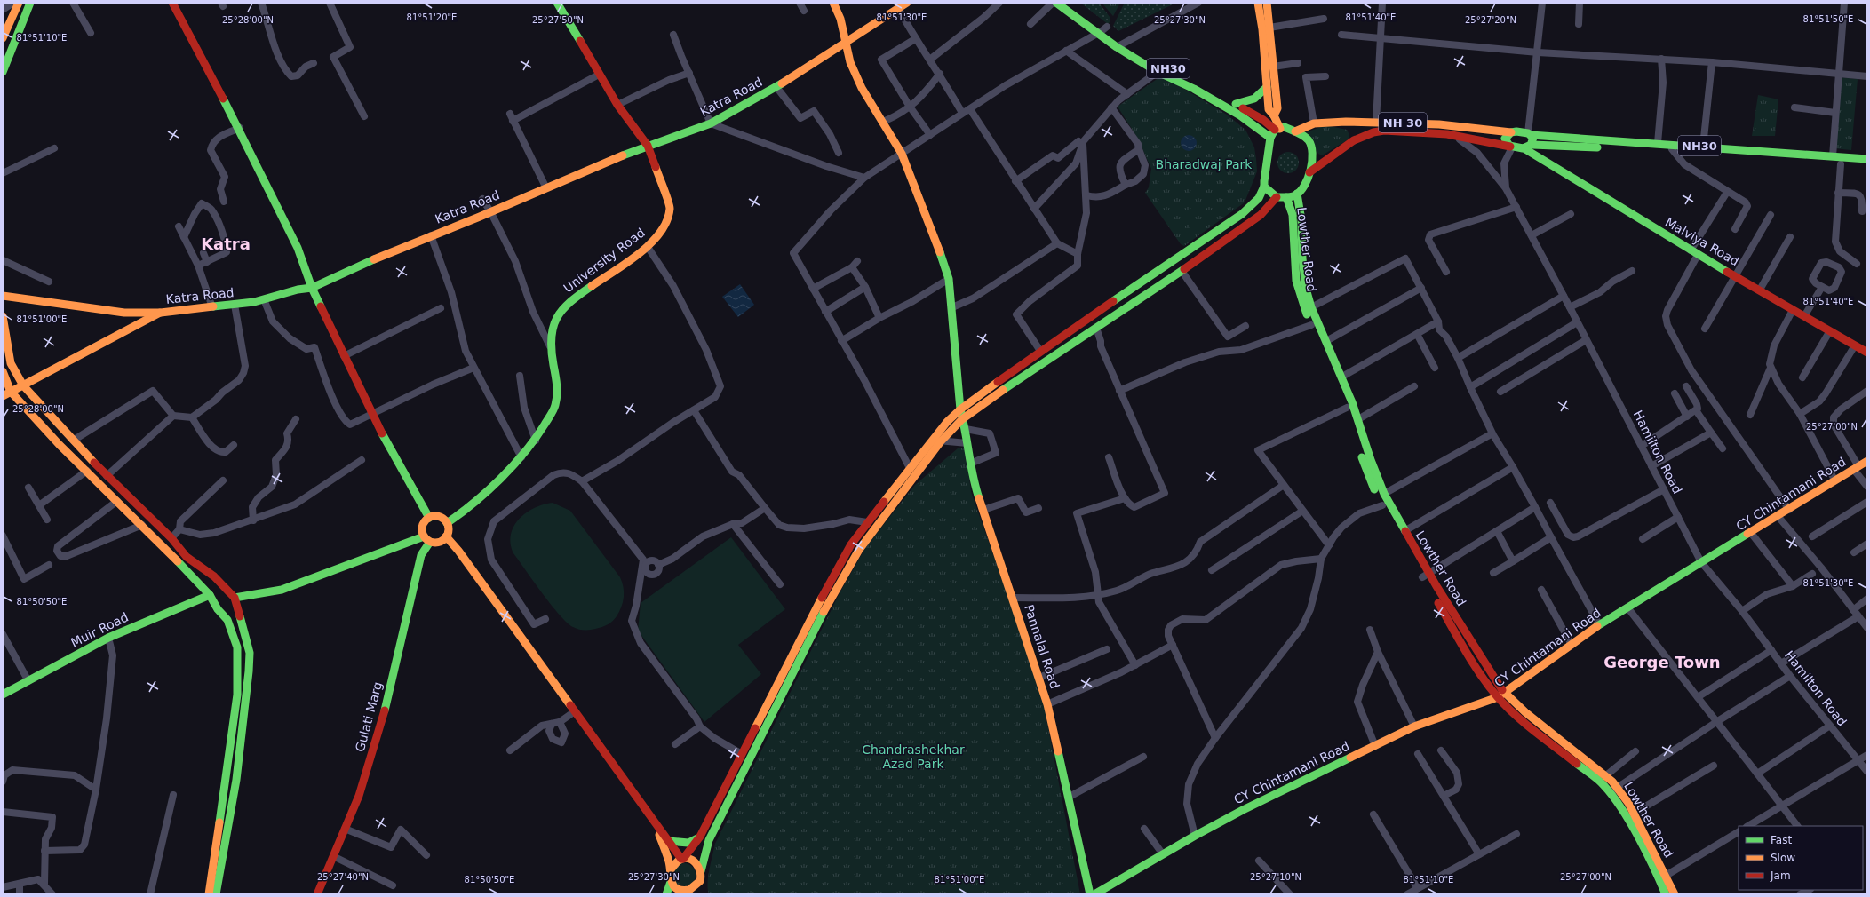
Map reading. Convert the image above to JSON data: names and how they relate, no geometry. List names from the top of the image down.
{
  "streets": {
    "main road": [
      "NH30",
      "Katra Road",
      "NH 30",
      "Malviya Road",
      "Lowther Road",
      "University Road",
      "CY Chintamani Road",
      "Muir Road",
      "Pannalal Road",
      "Gulati Marg"
    ],
    "street": ["Hamilton Road"]
  },
  "crossings": [
    ["NH30", "NH 30"],
    ["NH30", "Malviya Road"],
    ["NH30", "Lowther Road"],
    ["Katra Road", "University Road"],
    ["Katra Road", "Pannalal Road"],
    ["NH 30", "Malviya Road"],
    ["NH 30", "Lowther Road"],
    ["NH 30", "Hamilton Road"],
    ["Lowther Road", "CY Chintamani Road"],
    ["University Road", "Gulati Marg"],
    ["Hamilton Road", "CY Chintamani Road"]
  ],
  "districts": ["Katra", "George Town"],
  "parks": ["Bharadwaj Park", "Chandrashekhar Azad Park"],
  "legend": ["Fast", "Slow", "Jam"],
  "coordinates": [
    "81°51'20\"E",
    "81°51'30\"E",
    "81°51'40\"E",
    "81°51'50\"E",
    "25°27'50\"N",
    "25°27'30\"N",
    "25°27'20\"N",
    "25°28'00\"N",
    "81°51'10\"E",
    "81°51'00\"E",
    "25°27'00\"N",
    "81°50'50\"E",
    "25°27'40\"N",
    "25°27'10\"N"
  ]
}
